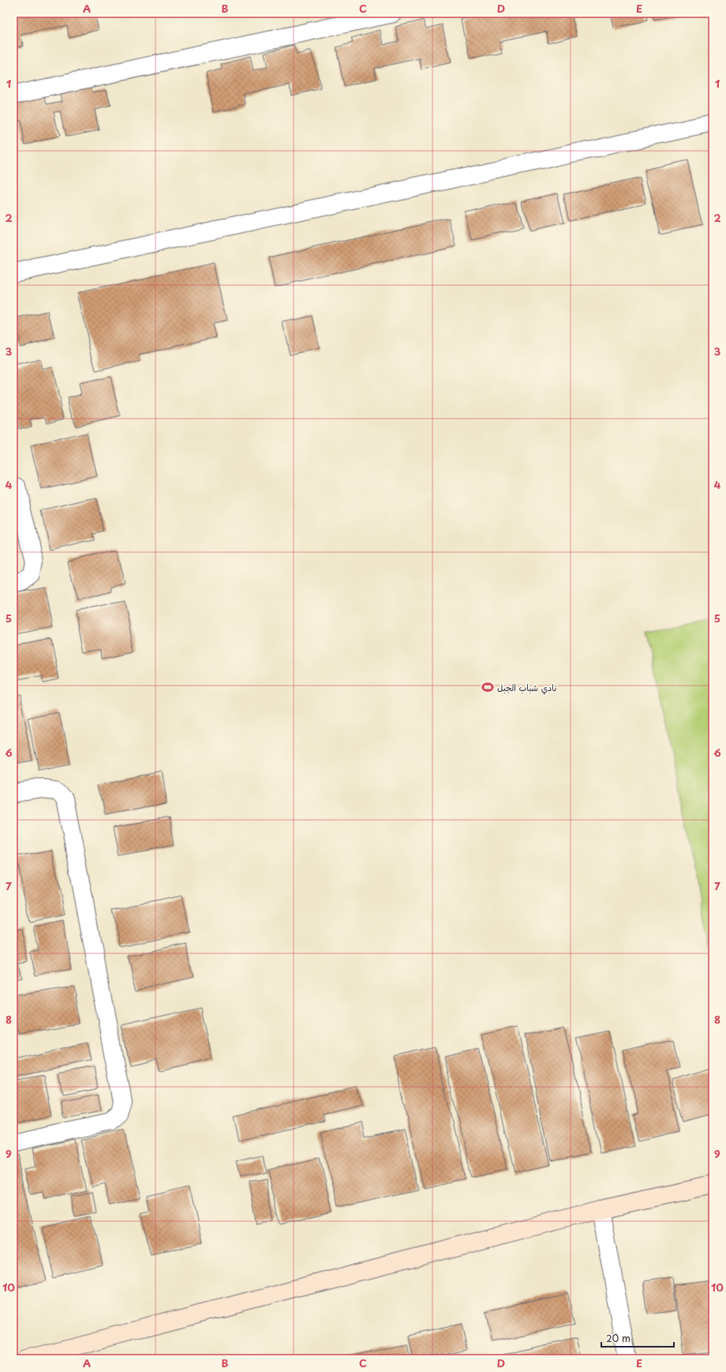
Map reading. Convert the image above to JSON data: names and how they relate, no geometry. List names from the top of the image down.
{
  "places": {
    "sports": ["نادي شباب الجبل"]
  },
  "scale_bar": "20 m",
  "grid": {
    "columns": [
      "A",
      "B",
      "C",
      "D",
      "E"
    ],
    "rows": [
      "1",
      "2",
      "3",
      "4",
      "5",
      "6",
      "7",
      "8",
      "9",
      "10"
    ]
  }
}
